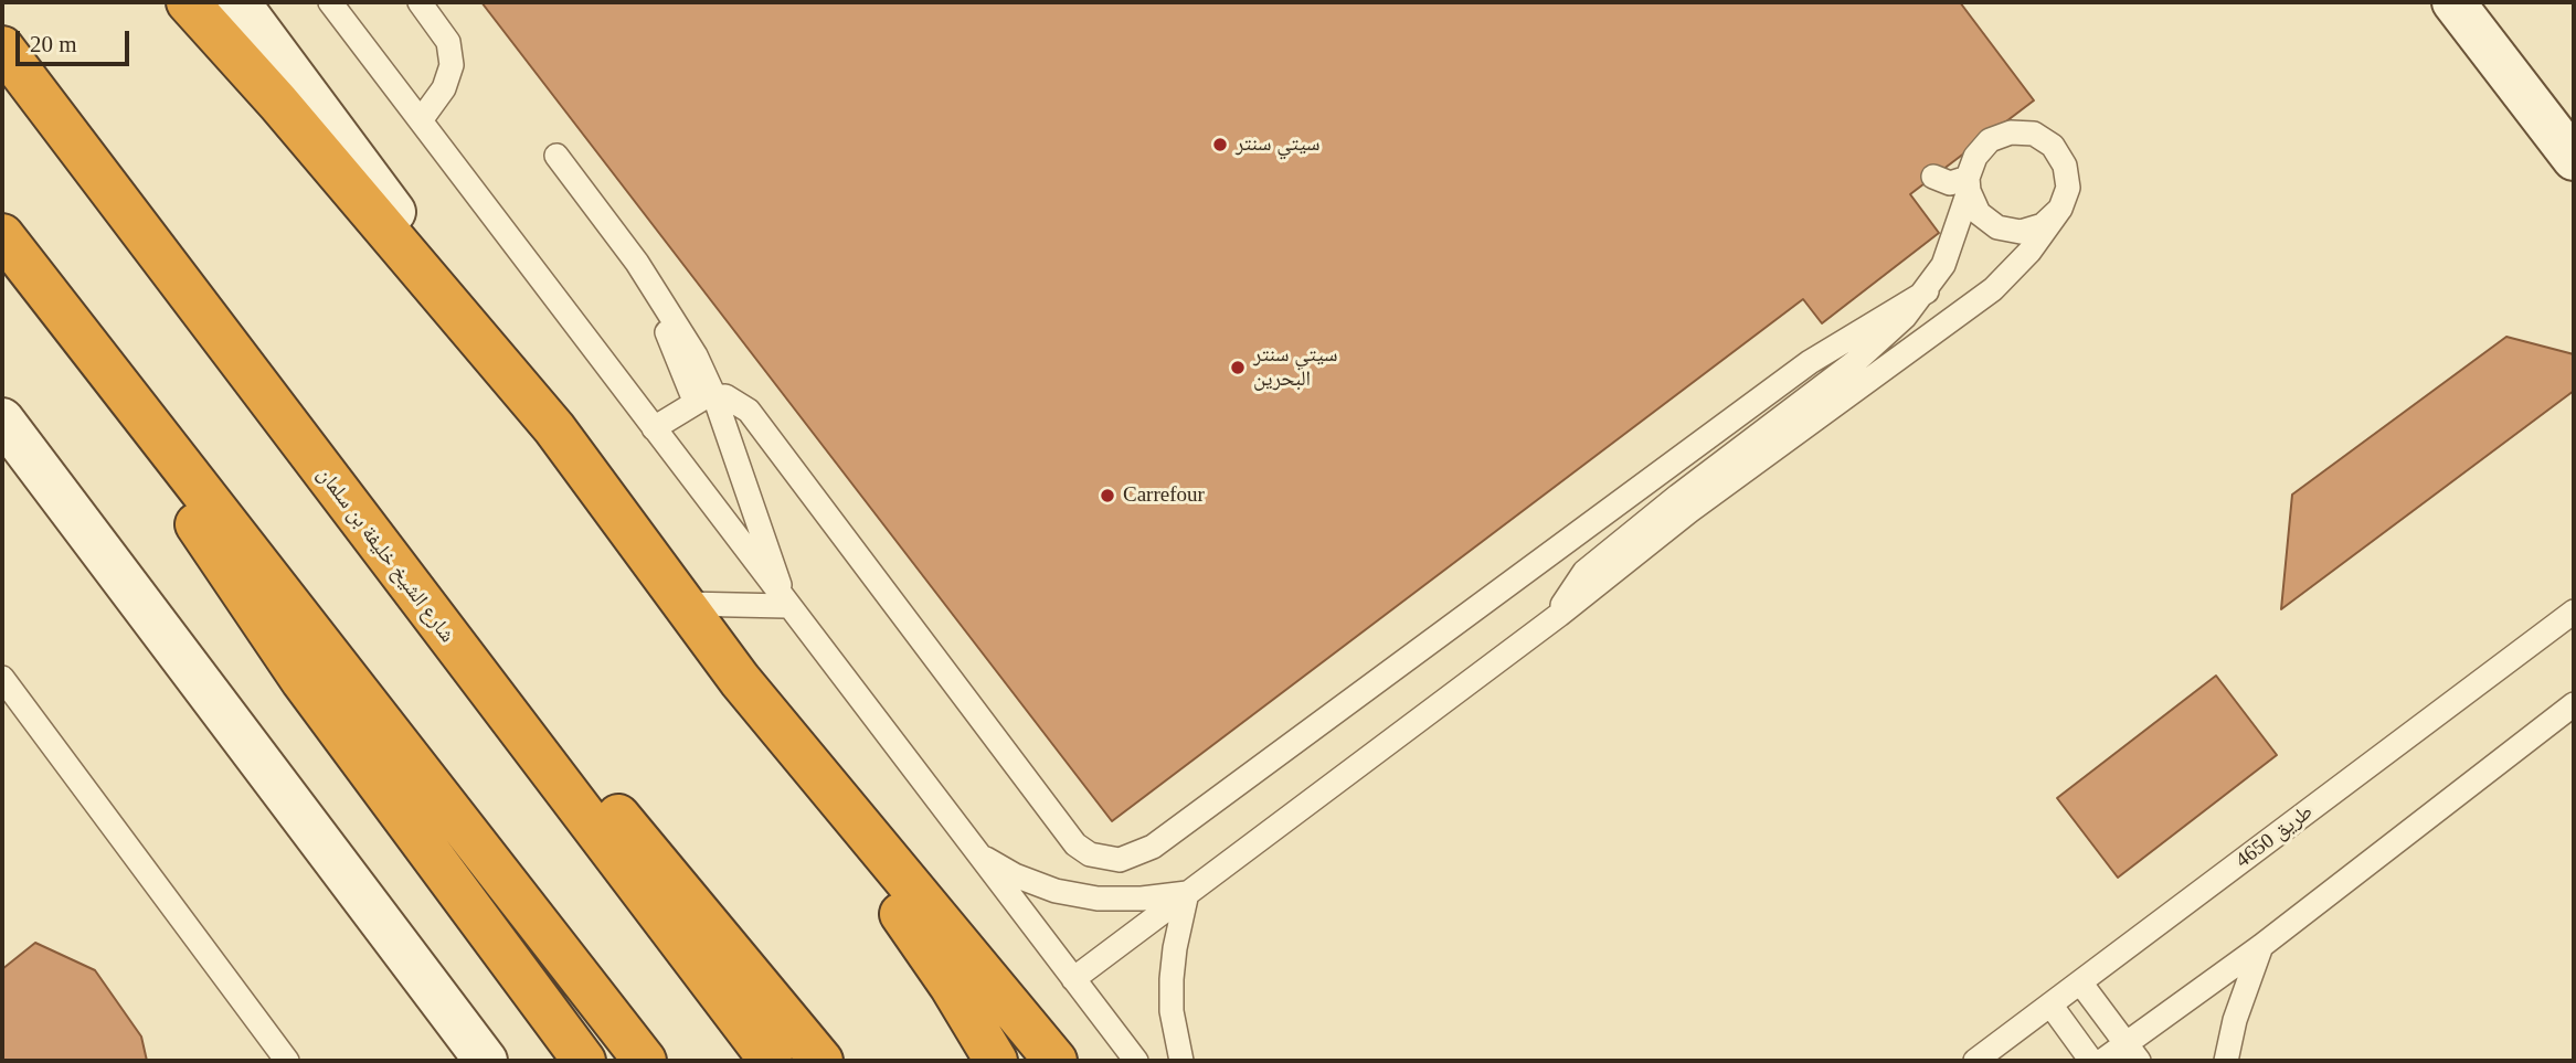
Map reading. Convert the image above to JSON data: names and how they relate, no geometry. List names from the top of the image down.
{
  "streets": {
    "highway": ["شارع الشيخ خليفة بن سلمان"],
    "lane": ["طريق 4650"]
  },
  "places": ["سيتي سنتر", "سيتي سنتر البحرين", "Carrefour"],
  "scale_bar": "20 m"
}
